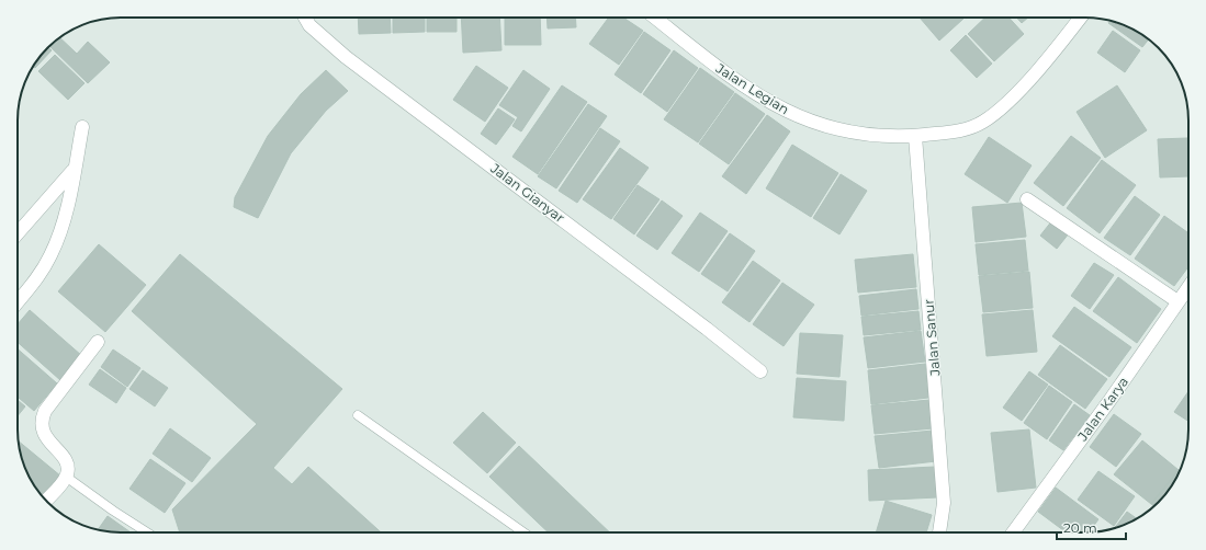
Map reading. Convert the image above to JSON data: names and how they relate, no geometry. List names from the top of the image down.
{
  "streets": {
    "street": [
      "Jalan Legian",
      "Jalan Gianyar",
      "Jalan Sanur",
      "Jalan Karya"
    ]
  },
  "crossings": [
    ["Jalan Legian", "Jalan Sanur"]
  ],
  "scale_bar": "20 m"
}
